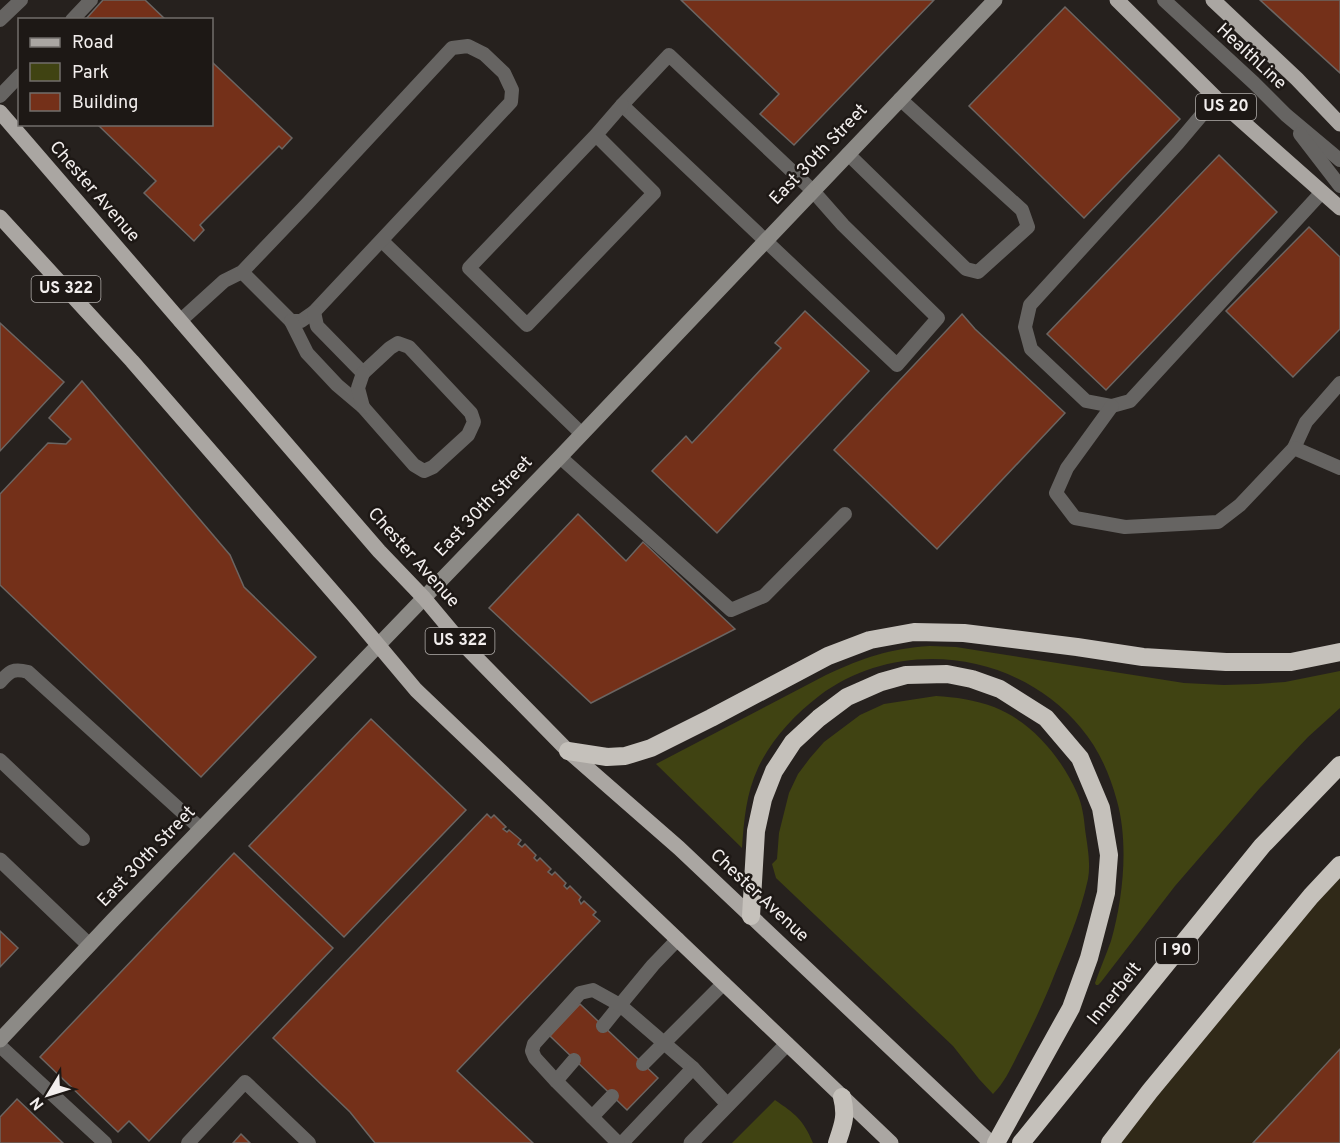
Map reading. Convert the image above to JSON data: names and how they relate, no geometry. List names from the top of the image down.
{
  "streets": {
    "highway": ["I 90", "Innerbelt"],
    "main road": [
      "US 20",
      "East 30th Street",
      "Chester Avenue",
      "US 322"
    ],
    "lane": ["HealthLine"]
  },
  "crossings": [
    ["East 30th Street", "Chester Avenue"],
    ["East 30th Street", "US 322"]
  ],
  "legend": ["Road", "Park", "Building"],
  "north": "bottom left"
}
